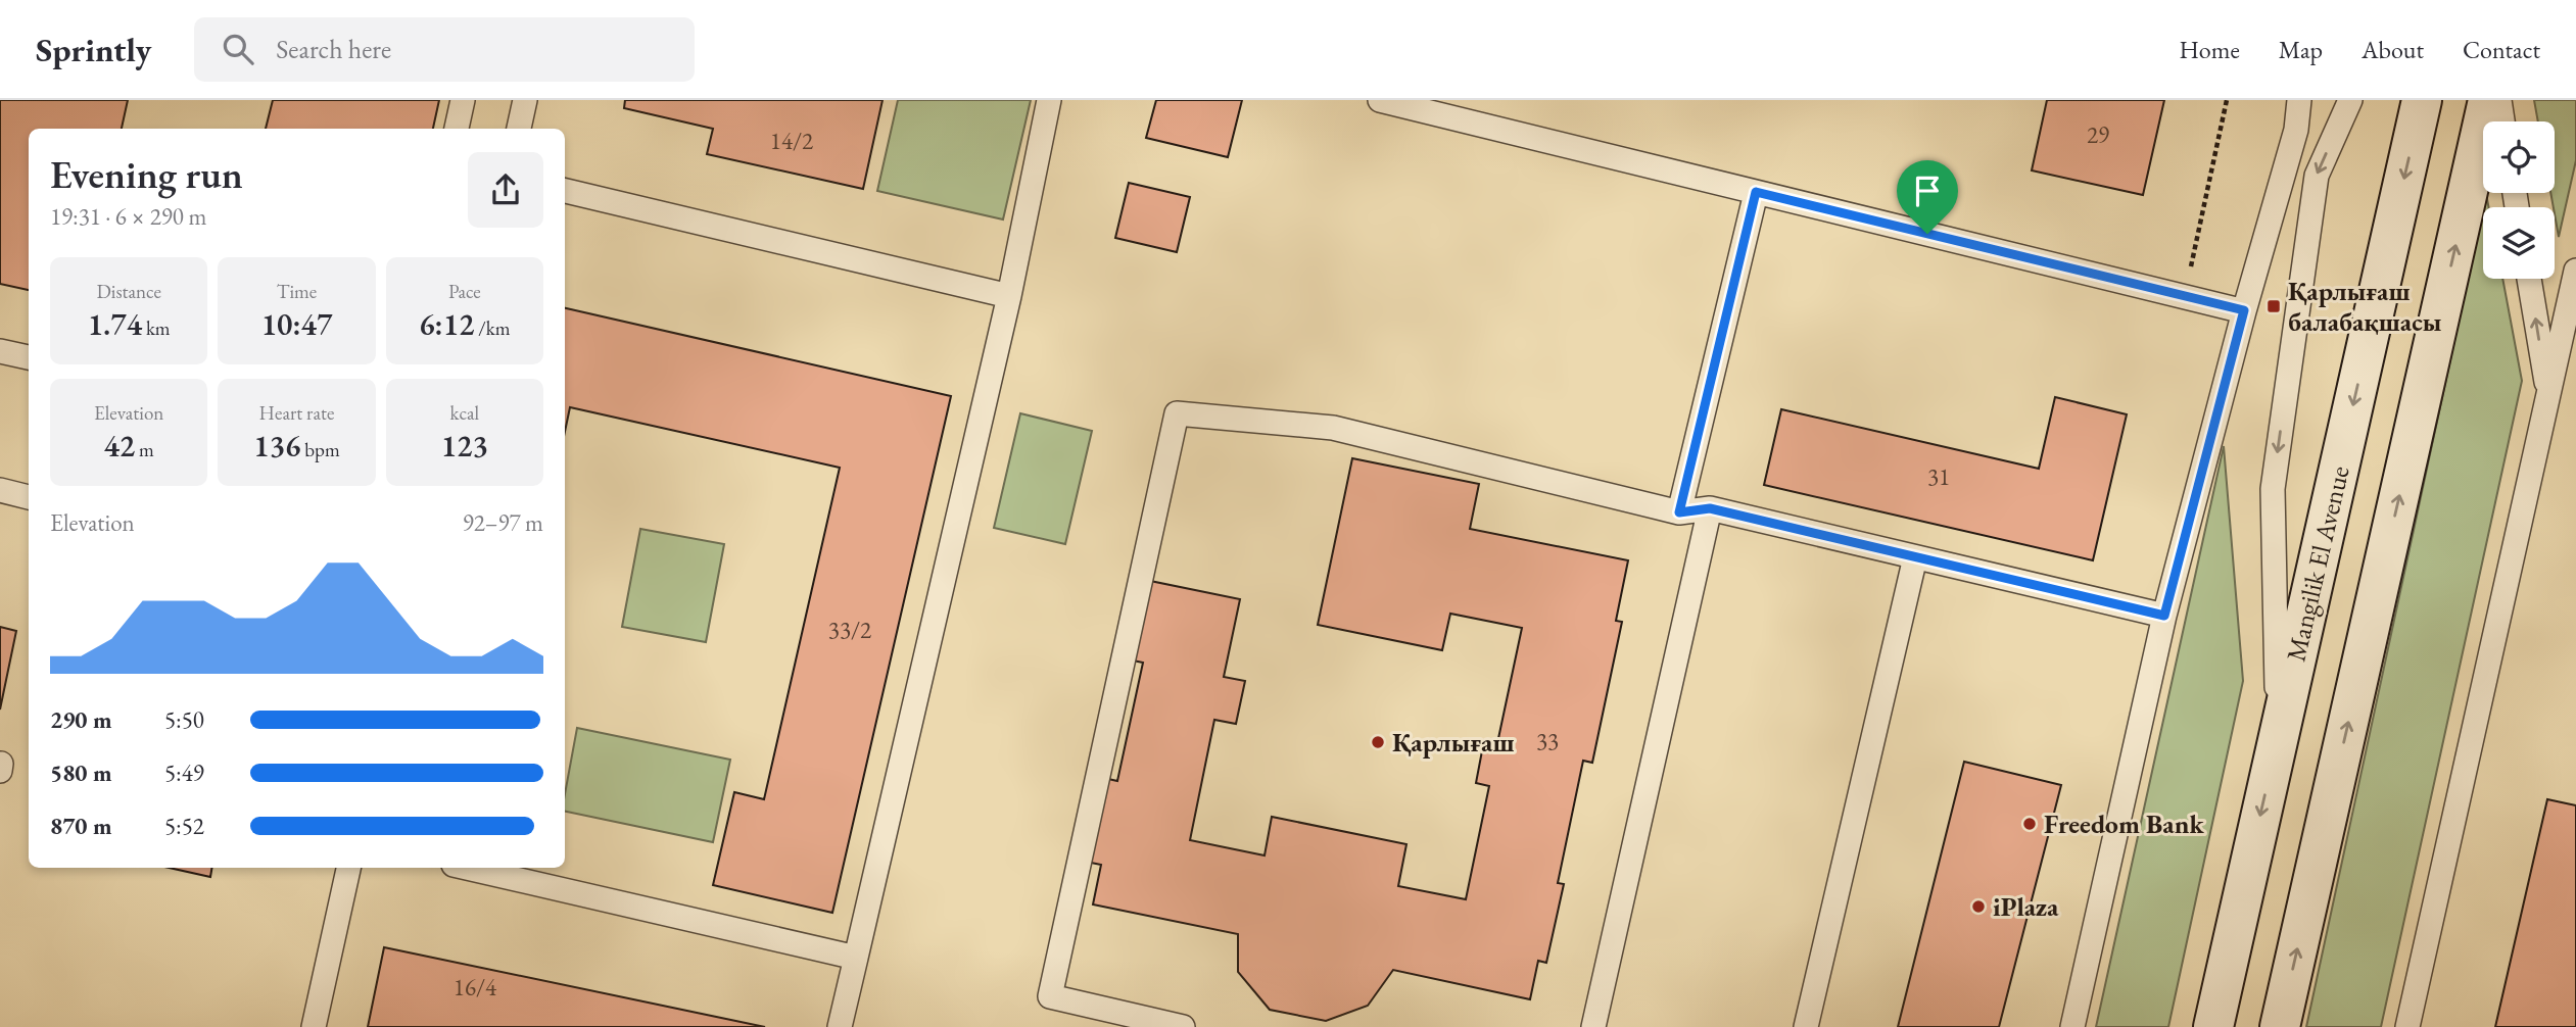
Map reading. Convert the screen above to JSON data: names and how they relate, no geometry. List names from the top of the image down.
{
  "streets": {
    "main road": ["Mangilik El Avenue"]
  },
  "places": {
    "transit": ["Қарлығаш балабақшасы"],
    "other": ["Қарлығаш", "Freedom Bank", "iPlaza"]
  },
  "house_numbers": [
    "29",
    "14/2",
    "31",
    "33/2",
    "33",
    "16/4"
  ],
  "page": {
    "header": "Sprintly",
    "search": "Search here",
    "nav": [
      "Home",
      "Map",
      "About",
      "Contact"
    ],
    "heading": ["Evening run", "19:31 · 6 × 290 m"],
    "stats": [
      ["Distance", "1.74 km"],
      ["Time", "10:47"],
      ["Pace", "6:12 /km"],
      ["Elevation", "42 m"],
      ["Heart rate", "136 bpm"],
      ["kcal", "123"]
    ],
    "chart": ["Elevation", "92–97 m"],
    "list": [
      {
        "name": "290 m",
        "note": "5:50"
      },
      {
        "name": "580 m",
        "note": "5:49"
      },
      {
        "name": "870 m",
        "note": "5:52"
      }
    ]
  }
}
